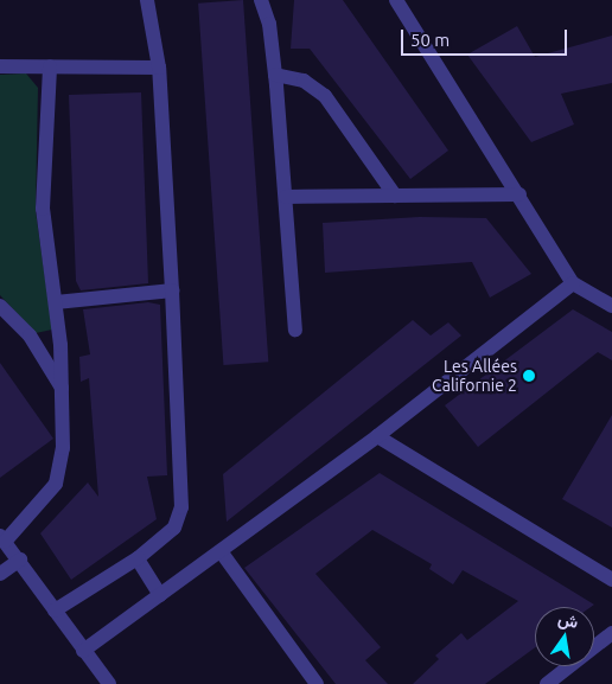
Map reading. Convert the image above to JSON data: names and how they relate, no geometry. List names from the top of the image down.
{
  "places": ["Les Allées Californie 2"],
  "scale_bar": "50 m",
  "north": "top"
}
